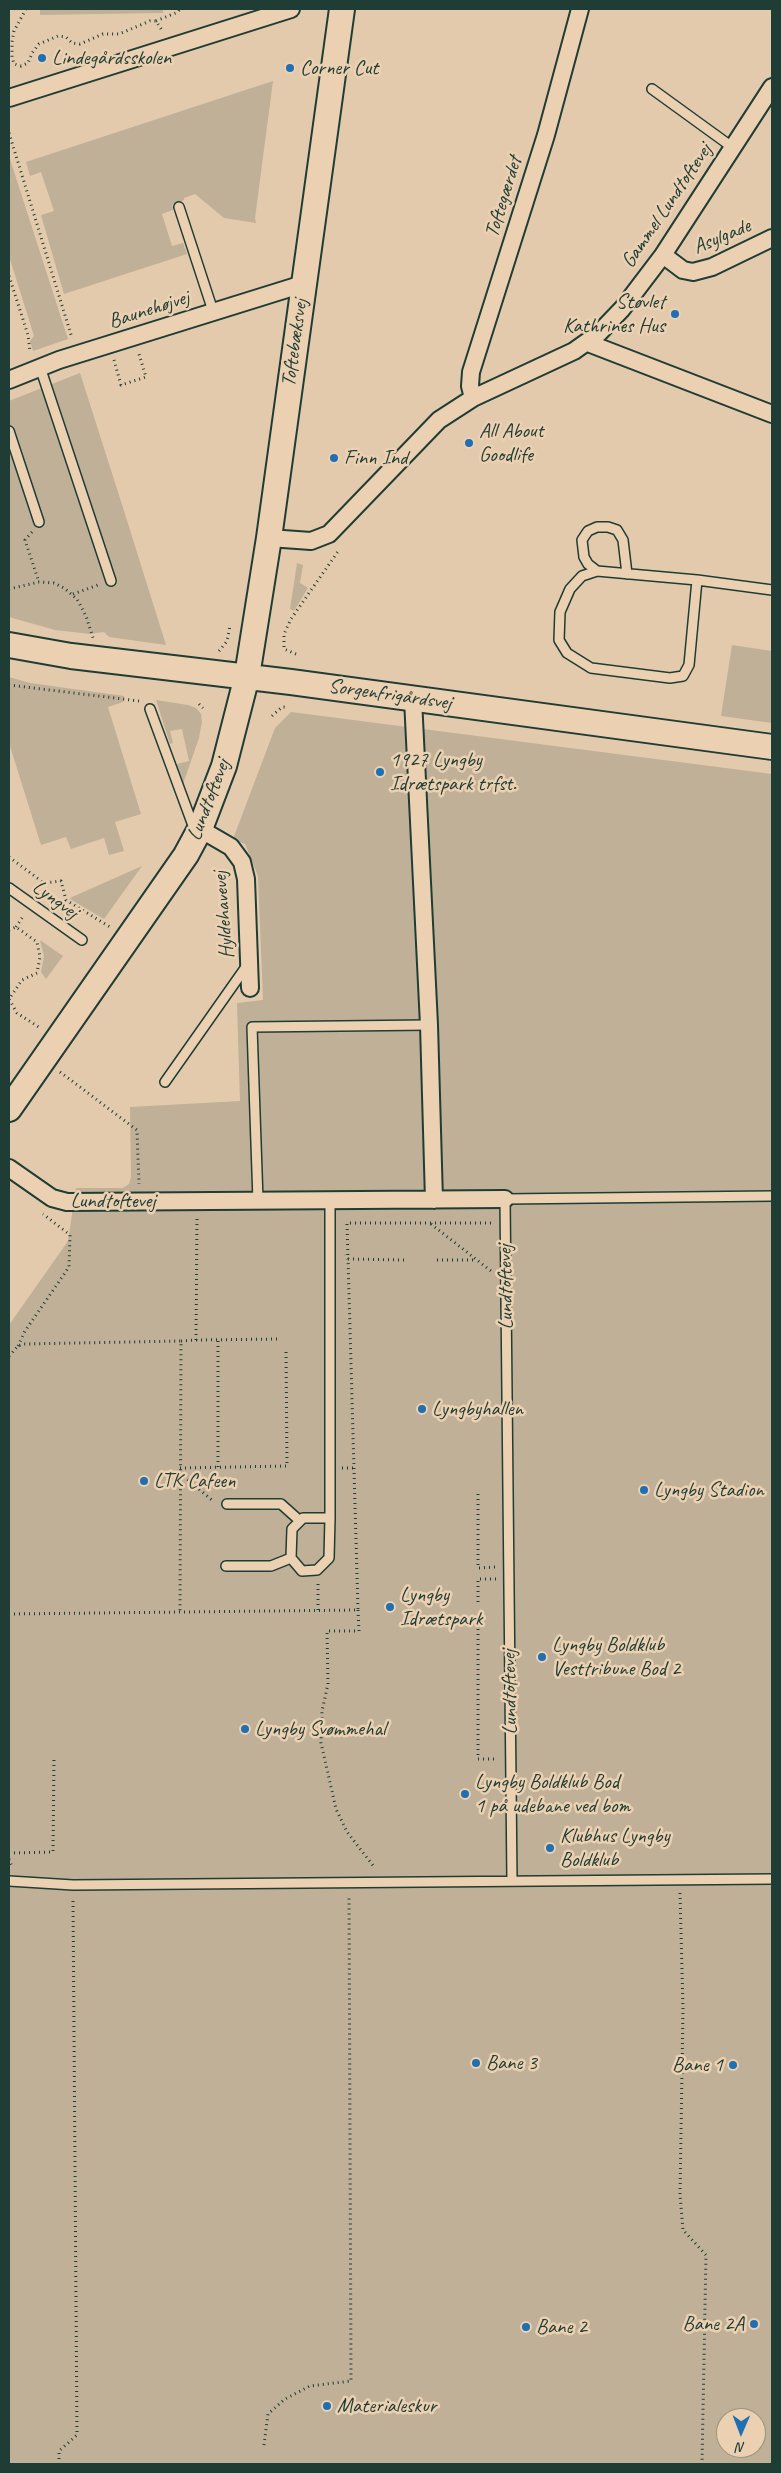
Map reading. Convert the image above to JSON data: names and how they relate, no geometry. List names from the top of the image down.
{
  "streets": {
    "street": [
      "Toftegærdet",
      "Gammel Lundtoftevej",
      "Asylgade",
      "Baunehøjvej",
      "Toftebæksvej",
      "Sorgenfrigårdsvej",
      "Lundtoftevej",
      "Hyldehavevej"
    ],
    "lane": ["Lyngvej"]
  },
  "crossings": [
    ["Toftegærdet", "Gammel Lundtoftevej"],
    ["Gammel Lundtoftevej", "Asylgade"],
    ["Gammel Lundtoftevej", "Toftebæksvej"],
    ["Baunehøjvej", "Toftebæksvej"],
    ["Toftebæksvej", "Sorgenfrigårdsvej"],
    ["Toftebæksvej", "Lundtoftevej"],
    ["Sorgenfrigårdsvej", "Lundtoftevej"],
    ["Lundtoftevej", "Hyldehavevej"]
  ],
  "places": [
    "Lindegårdsskolen",
    "Corner Cut",
    "Støvlet Kathrines Hus",
    "All About Goodlife",
    "Finn Ind",
    "1927 Lyngby Idrætspark trfst.",
    "Lyngbyhallen",
    "LTK Cafeen",
    "Lyngby Stadion",
    "Lyngby Idrætspark",
    "Lyngby Boldklub Vesttribune Bod 2",
    "Lyngby Svømmehal",
    "Lyngby Boldklub Bod 1 på udebane ved bom",
    "Klubhus Lyngby Boldklub",
    "Bane 3",
    "Bane 1",
    "Bane 2A",
    "Bane 2",
    "Materialeskur"
  ],
  "north": "bottom"
}
